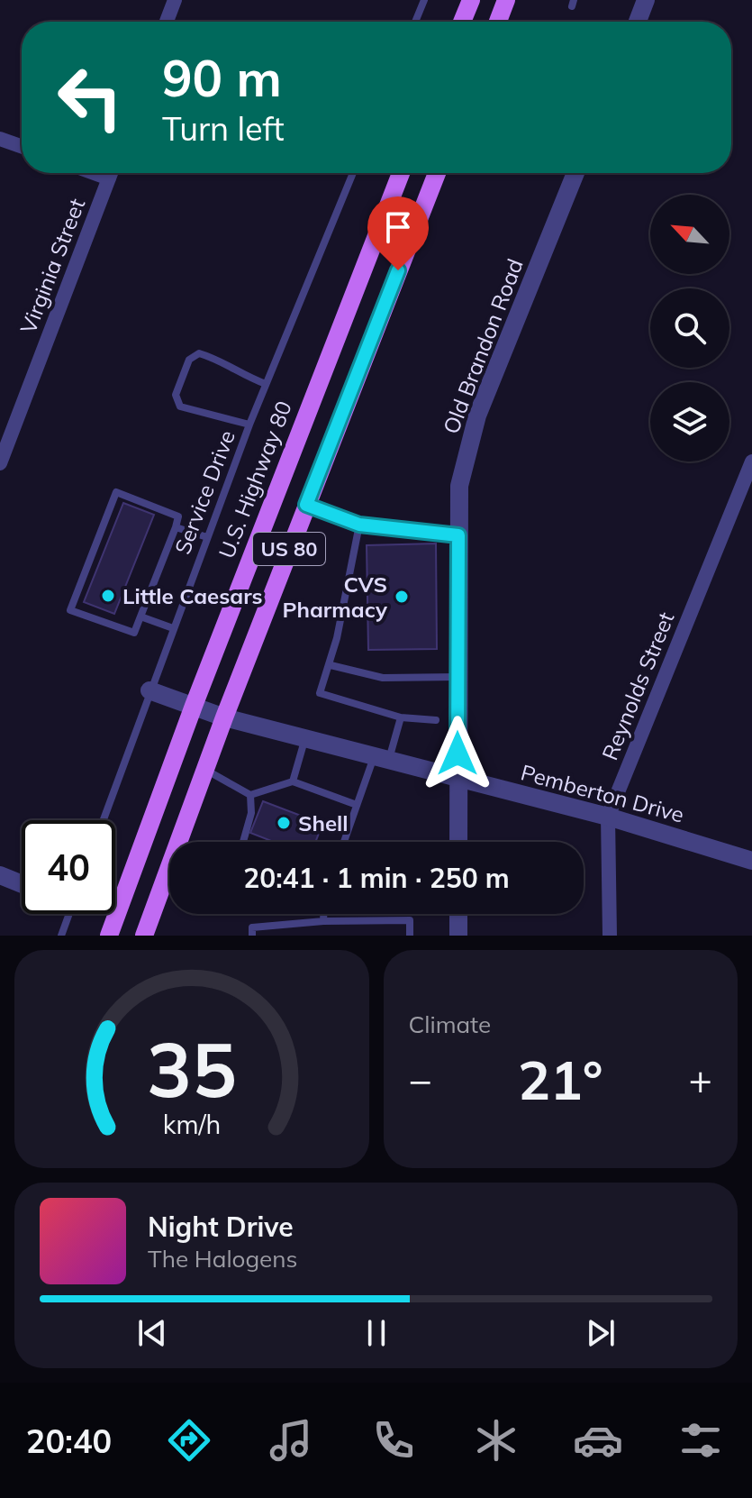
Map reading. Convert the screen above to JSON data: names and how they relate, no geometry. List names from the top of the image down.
{
  "streets": {
    "main road": ["U.S. Highway 80", "US 80"],
    "street": [
      "Virginia Street",
      "Old Brandon Road",
      "Reynolds Street",
      "Pemberton Drive"
    ],
    "lane": ["Service Drive"]
  },
  "crossings": [
    ["Old Brandon Road", "Pemberton Drive"],
    ["U.S. Highway 80", "Pemberton Drive"],
    ["Service Drive", "Pemberton Drive"],
    ["US 80", "Pemberton Drive"],
    ["Reynolds Street", "Pemberton Drive"]
  ],
  "places": ["Little Caesars", "CVS Pharmacy", "Shell"],
  "north": "top left",
  "page": {
    "turn": ["90 m", "Turn left"],
    "limit": "40",
    "trip": "20:41 · 1 min · 250 m",
    "tile": "Climate",
    "heat": ["−", "21°", "+"],
    "song": ["Night Drive", "The Halogens"],
    "tabs": "20:40",
    "gauge": ["35", "km/h"]
  }
}
